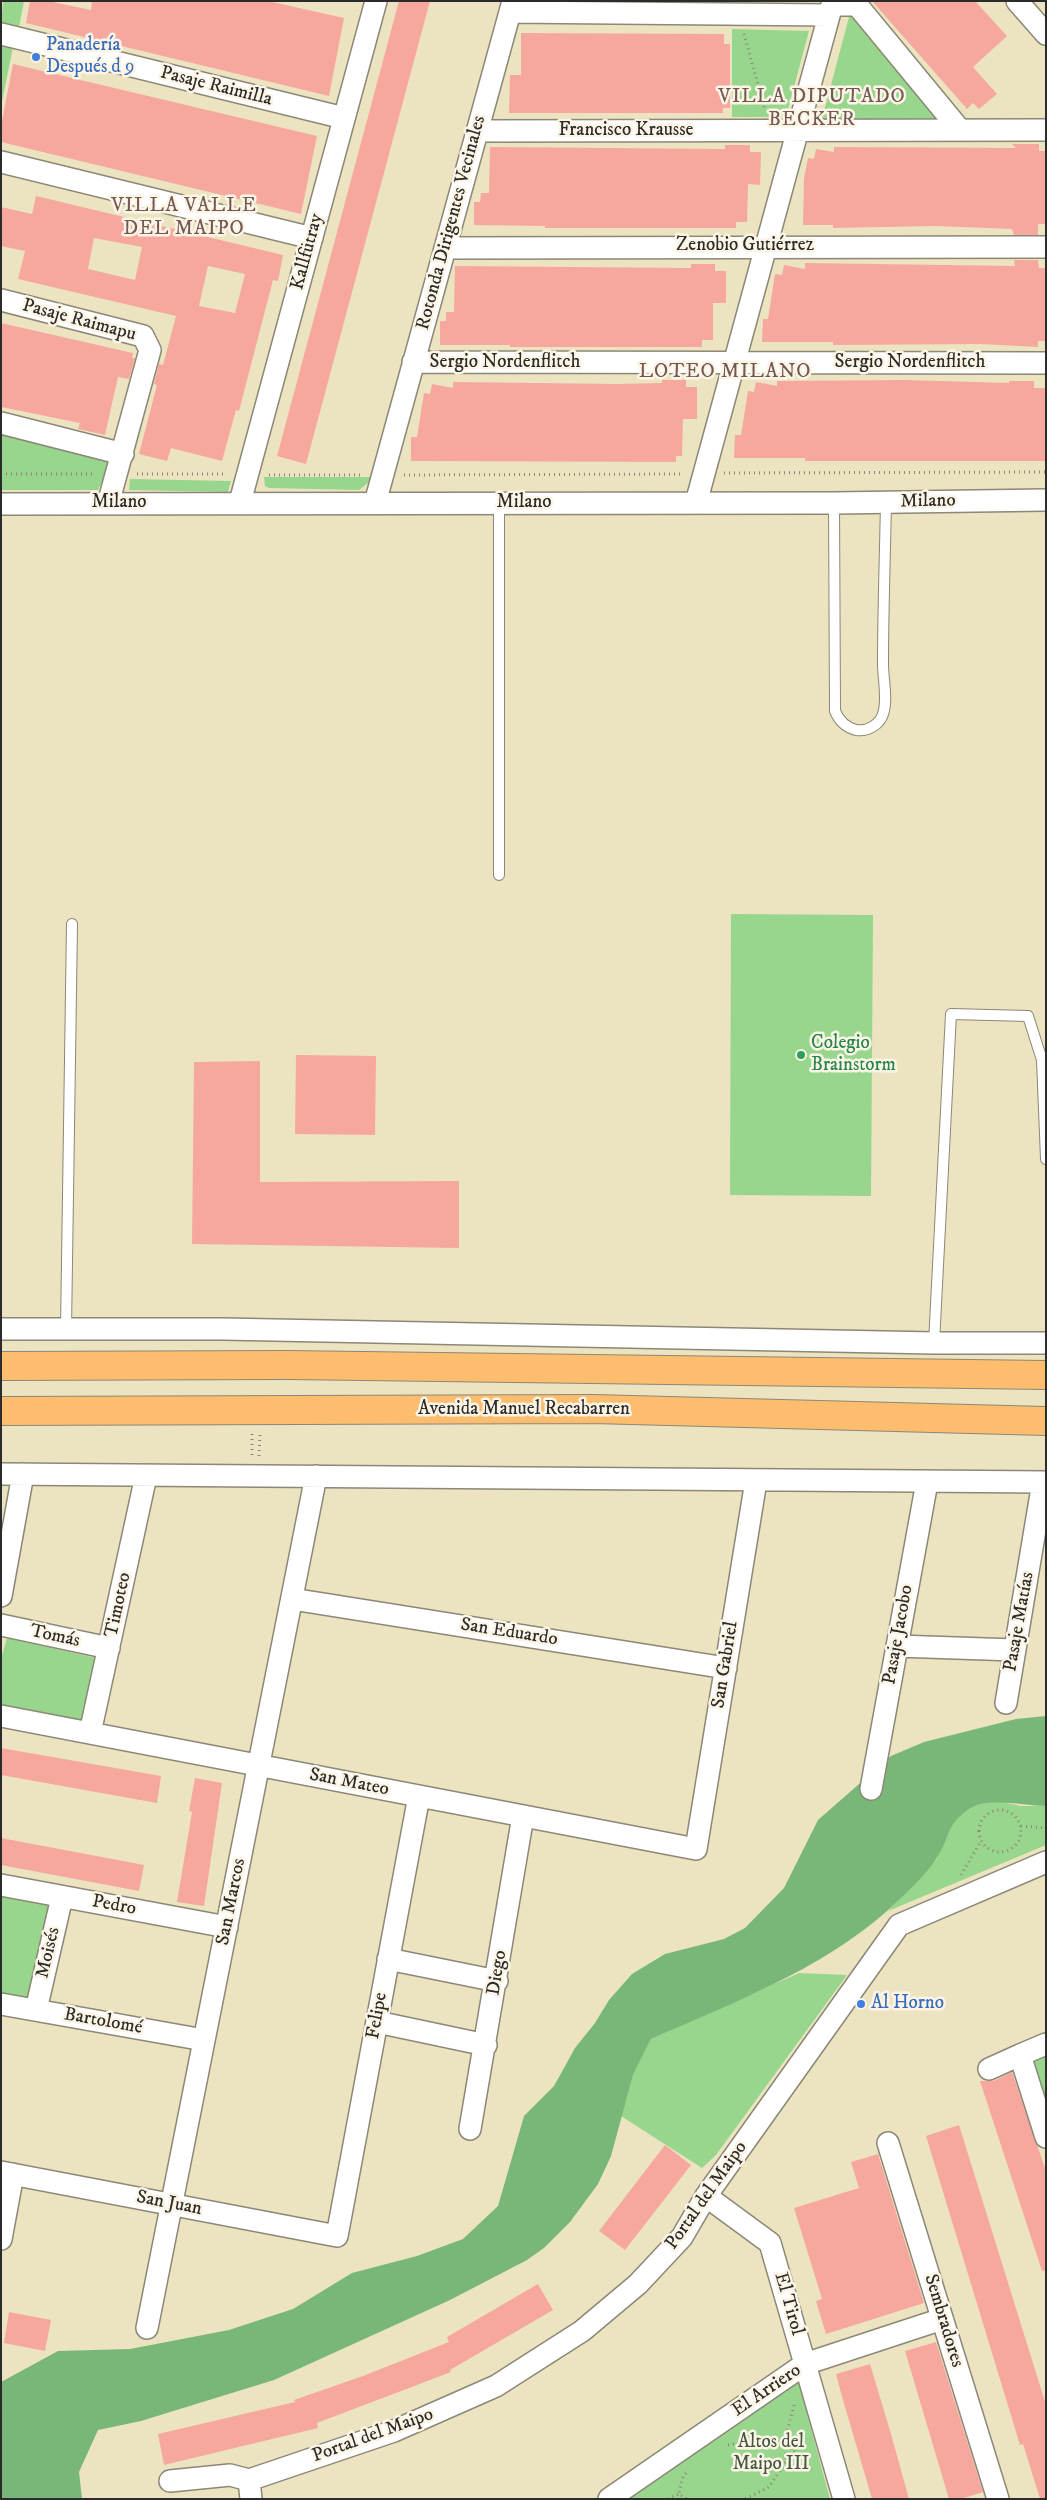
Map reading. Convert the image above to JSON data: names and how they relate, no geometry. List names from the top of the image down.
{
  "streets": {
    "main road": ["Avenida Manuel Recabarren"],
    "street": [
      "Pasaje Raimilla",
      "Francisco Krausse",
      "Rotonda Dirigentes Vecinales",
      "Zenobio Gutiérrez",
      "Kallfütray",
      "Pasaje Raimapu",
      "Sergio Nordenflitch",
      "Milano",
      "Timoteo",
      "Pasaje Matías",
      "San Eduardo",
      "Pasaje Jacobo",
      "Tomás",
      "San Gabriel",
      "San Mateo",
      "San Marcos",
      "Pedro",
      "Moisés",
      "Diego",
      "Felipe",
      "Bartolomé",
      "Portal del Maipo",
      "San Juan",
      "El Tirol",
      "Sembradores",
      "El Arriero"
    ]
  },
  "crossings": [
    ["Pasaje Raimilla", "Kallfütray"],
    ["Francisco Krausse", "Rotonda Dirigentes Vecinales"],
    ["Rotonda Dirigentes Vecinales", "Zenobio Gutiérrez"],
    ["Rotonda Dirigentes Vecinales", "Sergio Nordenflitch"],
    ["Rotonda Dirigentes Vecinales", "Milano"],
    ["Kallfütray", "Milano"],
    ["Timoteo", "Tomás"],
    ["Timoteo", "San Mateo"],
    ["San Eduardo", "San Gabriel"],
    ["San Eduardo", "San Marcos"],
    ["San Gabriel", "San Mateo"],
    ["San Mateo", "San Marcos"],
    ["San Mateo", "Diego"],
    ["San Mateo", "Felipe"],
    ["San Marcos", "Pedro"],
    ["San Marcos", "Bartolomé"],
    ["San Marcos", "San Juan"],
    ["Pedro", "Moisés"],
    ["Moisés", "Bartolomé"],
    ["Felipe", "San Juan"],
    ["Portal del Maipo", "El Tirol"],
    ["El Tirol", "El Arriero"],
    ["Sembradores", "El Arriero"]
  ],
  "districts": ["VILLA DIPUTADO BECKER", "VILLA VALLE DEL MAIPO", "LOTEO MILANO"],
  "parks": ["Altos del Maipo III"],
  "places": ["Panadería Después d 9", "Colegio Brainstorm", "Al Horno"]
}
